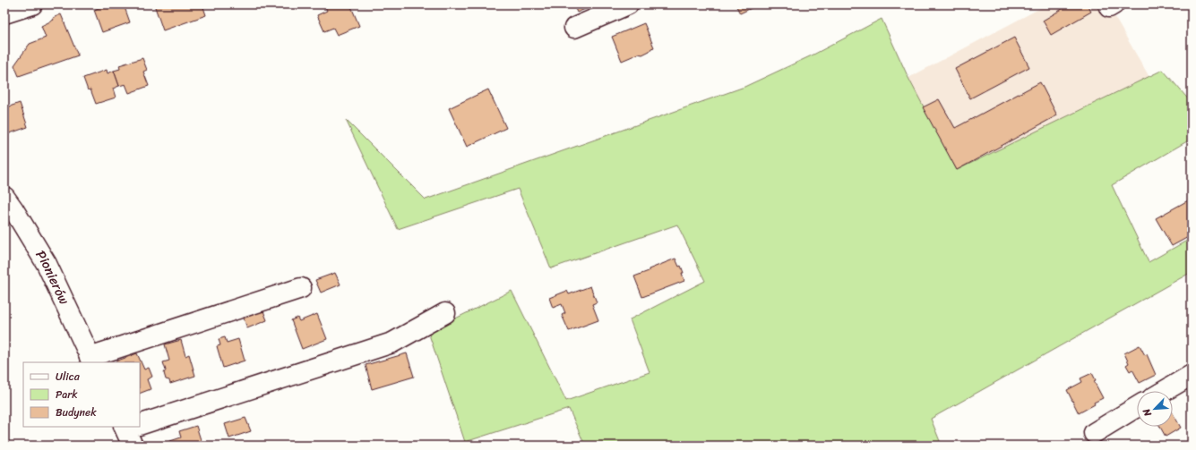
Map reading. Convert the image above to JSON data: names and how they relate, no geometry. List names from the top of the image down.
{
  "streets": {
    "street": ["Pionierów"]
  },
  "legend": ["Ulica", "Park", "Budynek"],
  "north": "bottom left"
}
